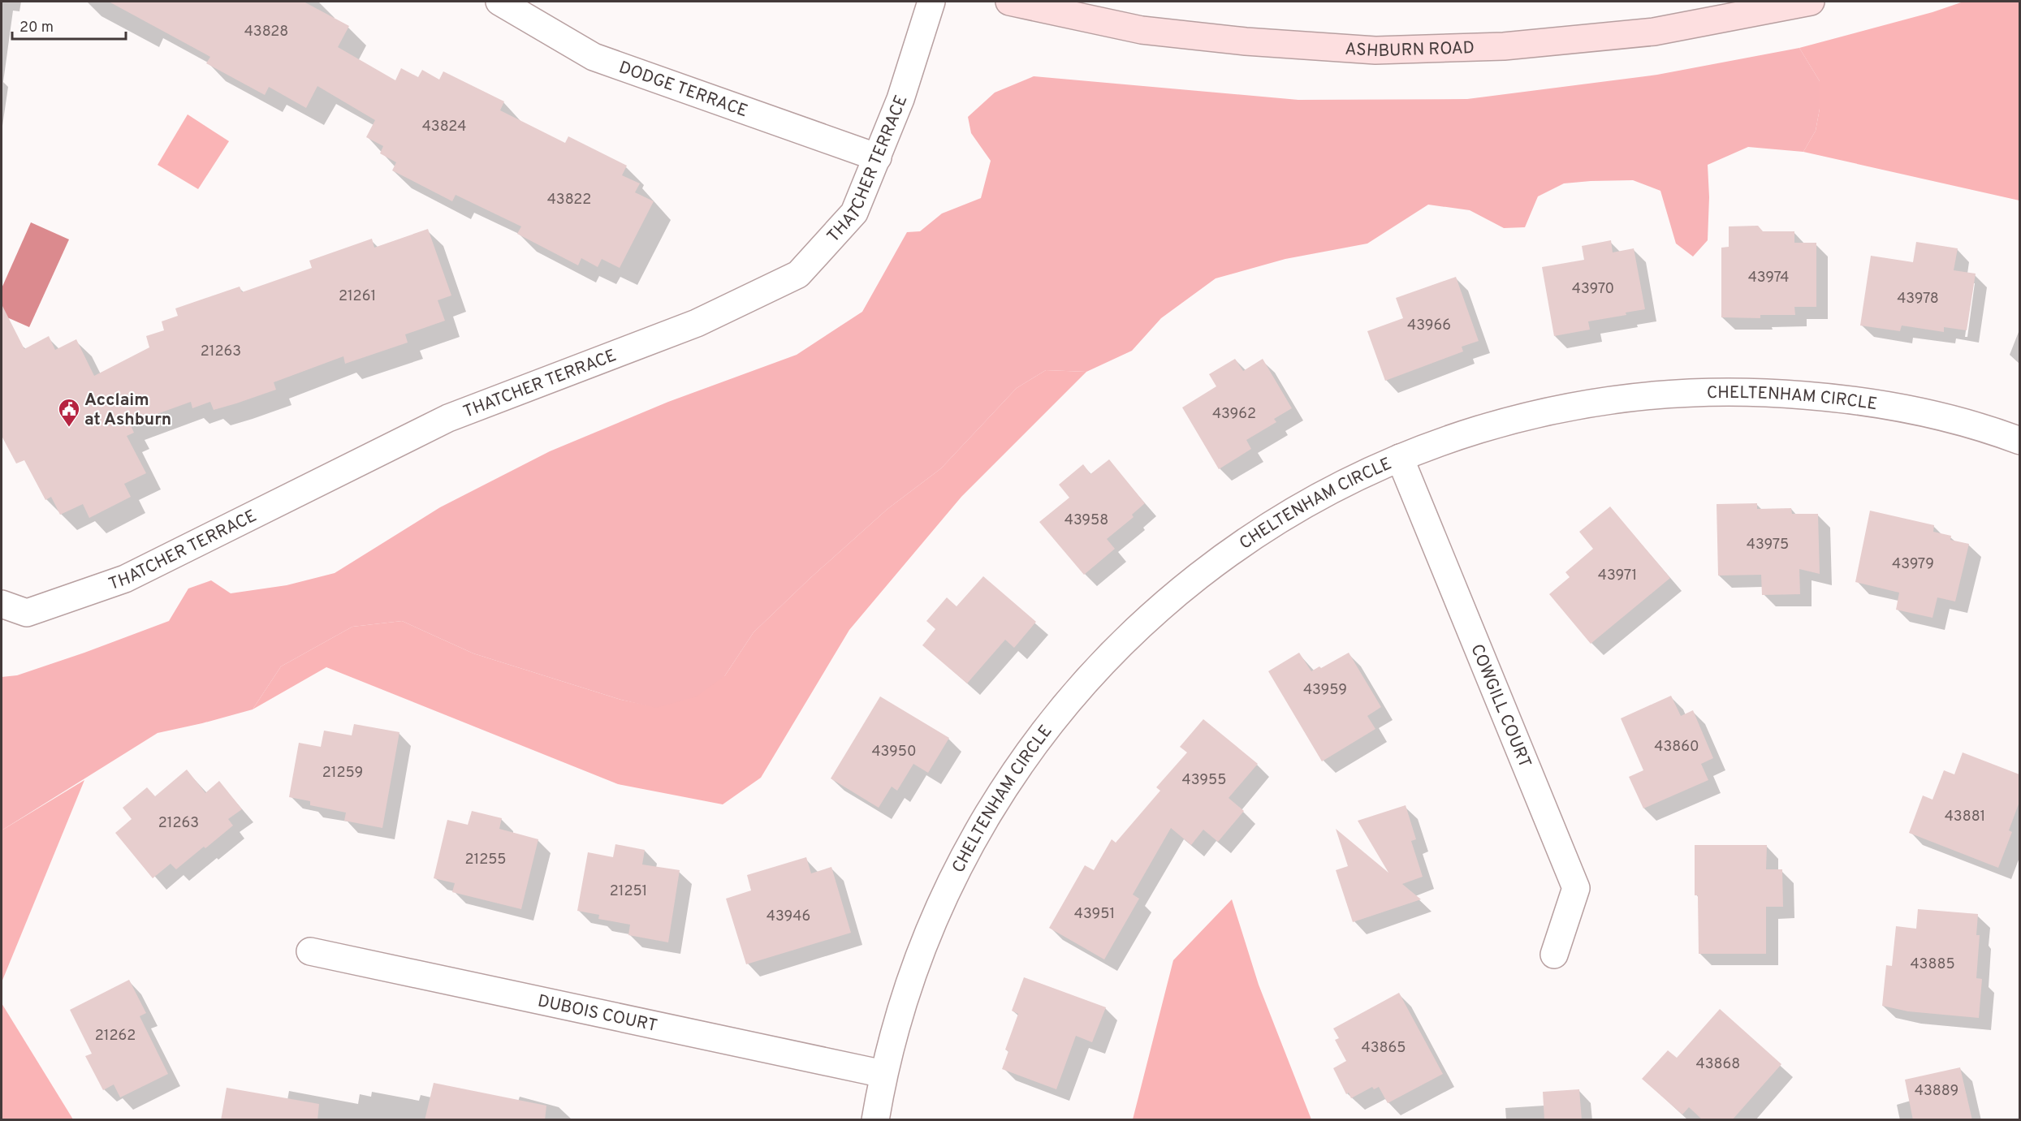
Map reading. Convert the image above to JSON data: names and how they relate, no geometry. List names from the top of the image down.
{
  "streets": {
    "main road": ["ASHBURN ROAD"],
    "street": [
      "DODGE TERRACE",
      "THATCHER TERRACE",
      "CHELTENHAM CIRCLE",
      "COWGILL COURT",
      "DUBOIS COURT"
    ]
  },
  "crossings": [
    ["DODGE TERRACE", "THATCHER TERRACE"],
    ["CHELTENHAM CIRCLE", "COWGILL COURT"],
    ["CHELTENHAM CIRCLE", "DUBOIS COURT"]
  ],
  "places": {
    "public building": ["Acclaim at Ashburn"]
  },
  "house_numbers": [
    "43828",
    "43824",
    "43822",
    "43974",
    "43970",
    "21261",
    "43978",
    "43966",
    "21263",
    "43962",
    "43958",
    "43975",
    "43979",
    "43971",
    "43959",
    "43860",
    "43950",
    "21259",
    "43955",
    "43881",
    "21263",
    "21255",
    "21251",
    "43951",
    "43946",
    "43885",
    "21262",
    "43865",
    "43868",
    "43889"
  ],
  "scale_bar": "20 m"
}
